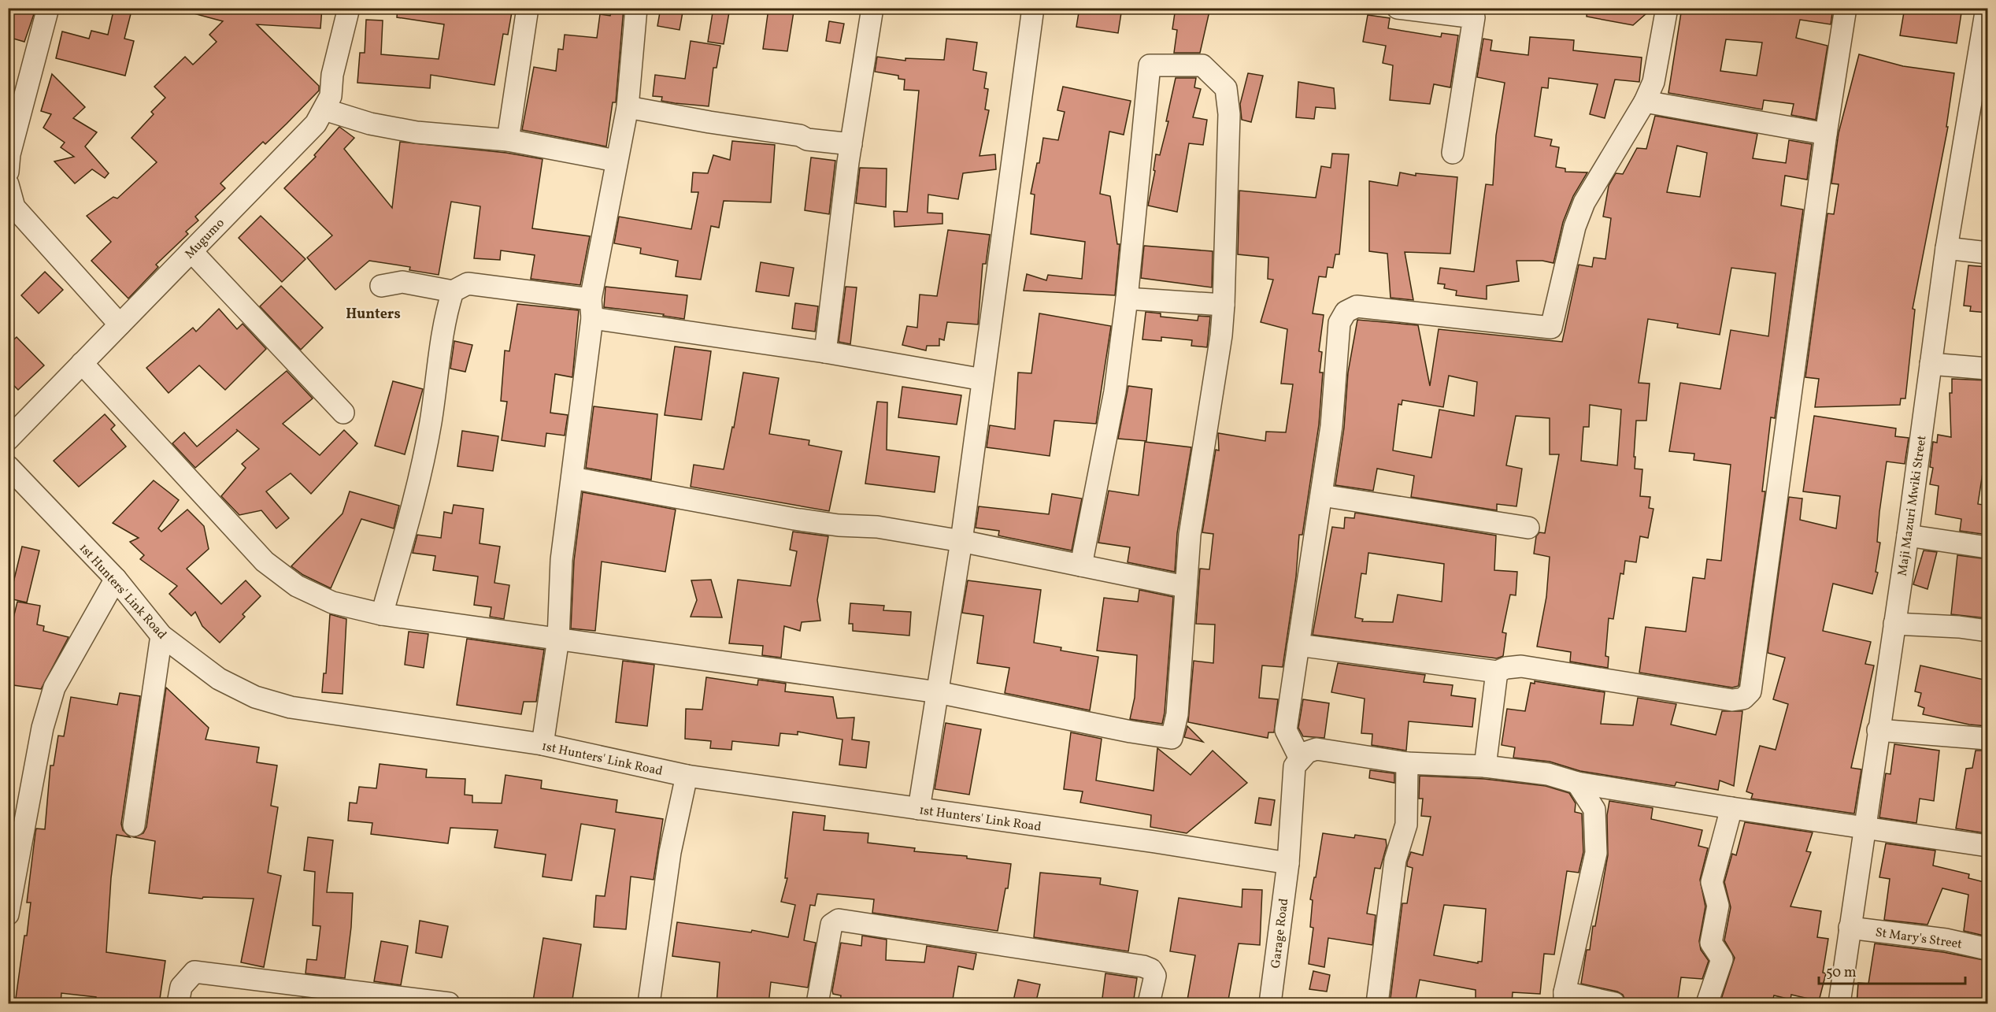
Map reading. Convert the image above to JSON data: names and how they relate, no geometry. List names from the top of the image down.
{
  "streets": {
    "street": [
      "Mugumo",
      "Maji Mazuri Mwiki Street",
      "1st Hunters' Link Road",
      "Garage Road",
      "St Mary's Street"
    ]
  },
  "crossings": [
    ["Maji Mazuri Mwiki Street", "St Mary's Street"],
    ["1st Hunters' Link Road", "Garage Road"]
  ],
  "districts": ["Hunters"],
  "scale_bar": "50 m"
}
